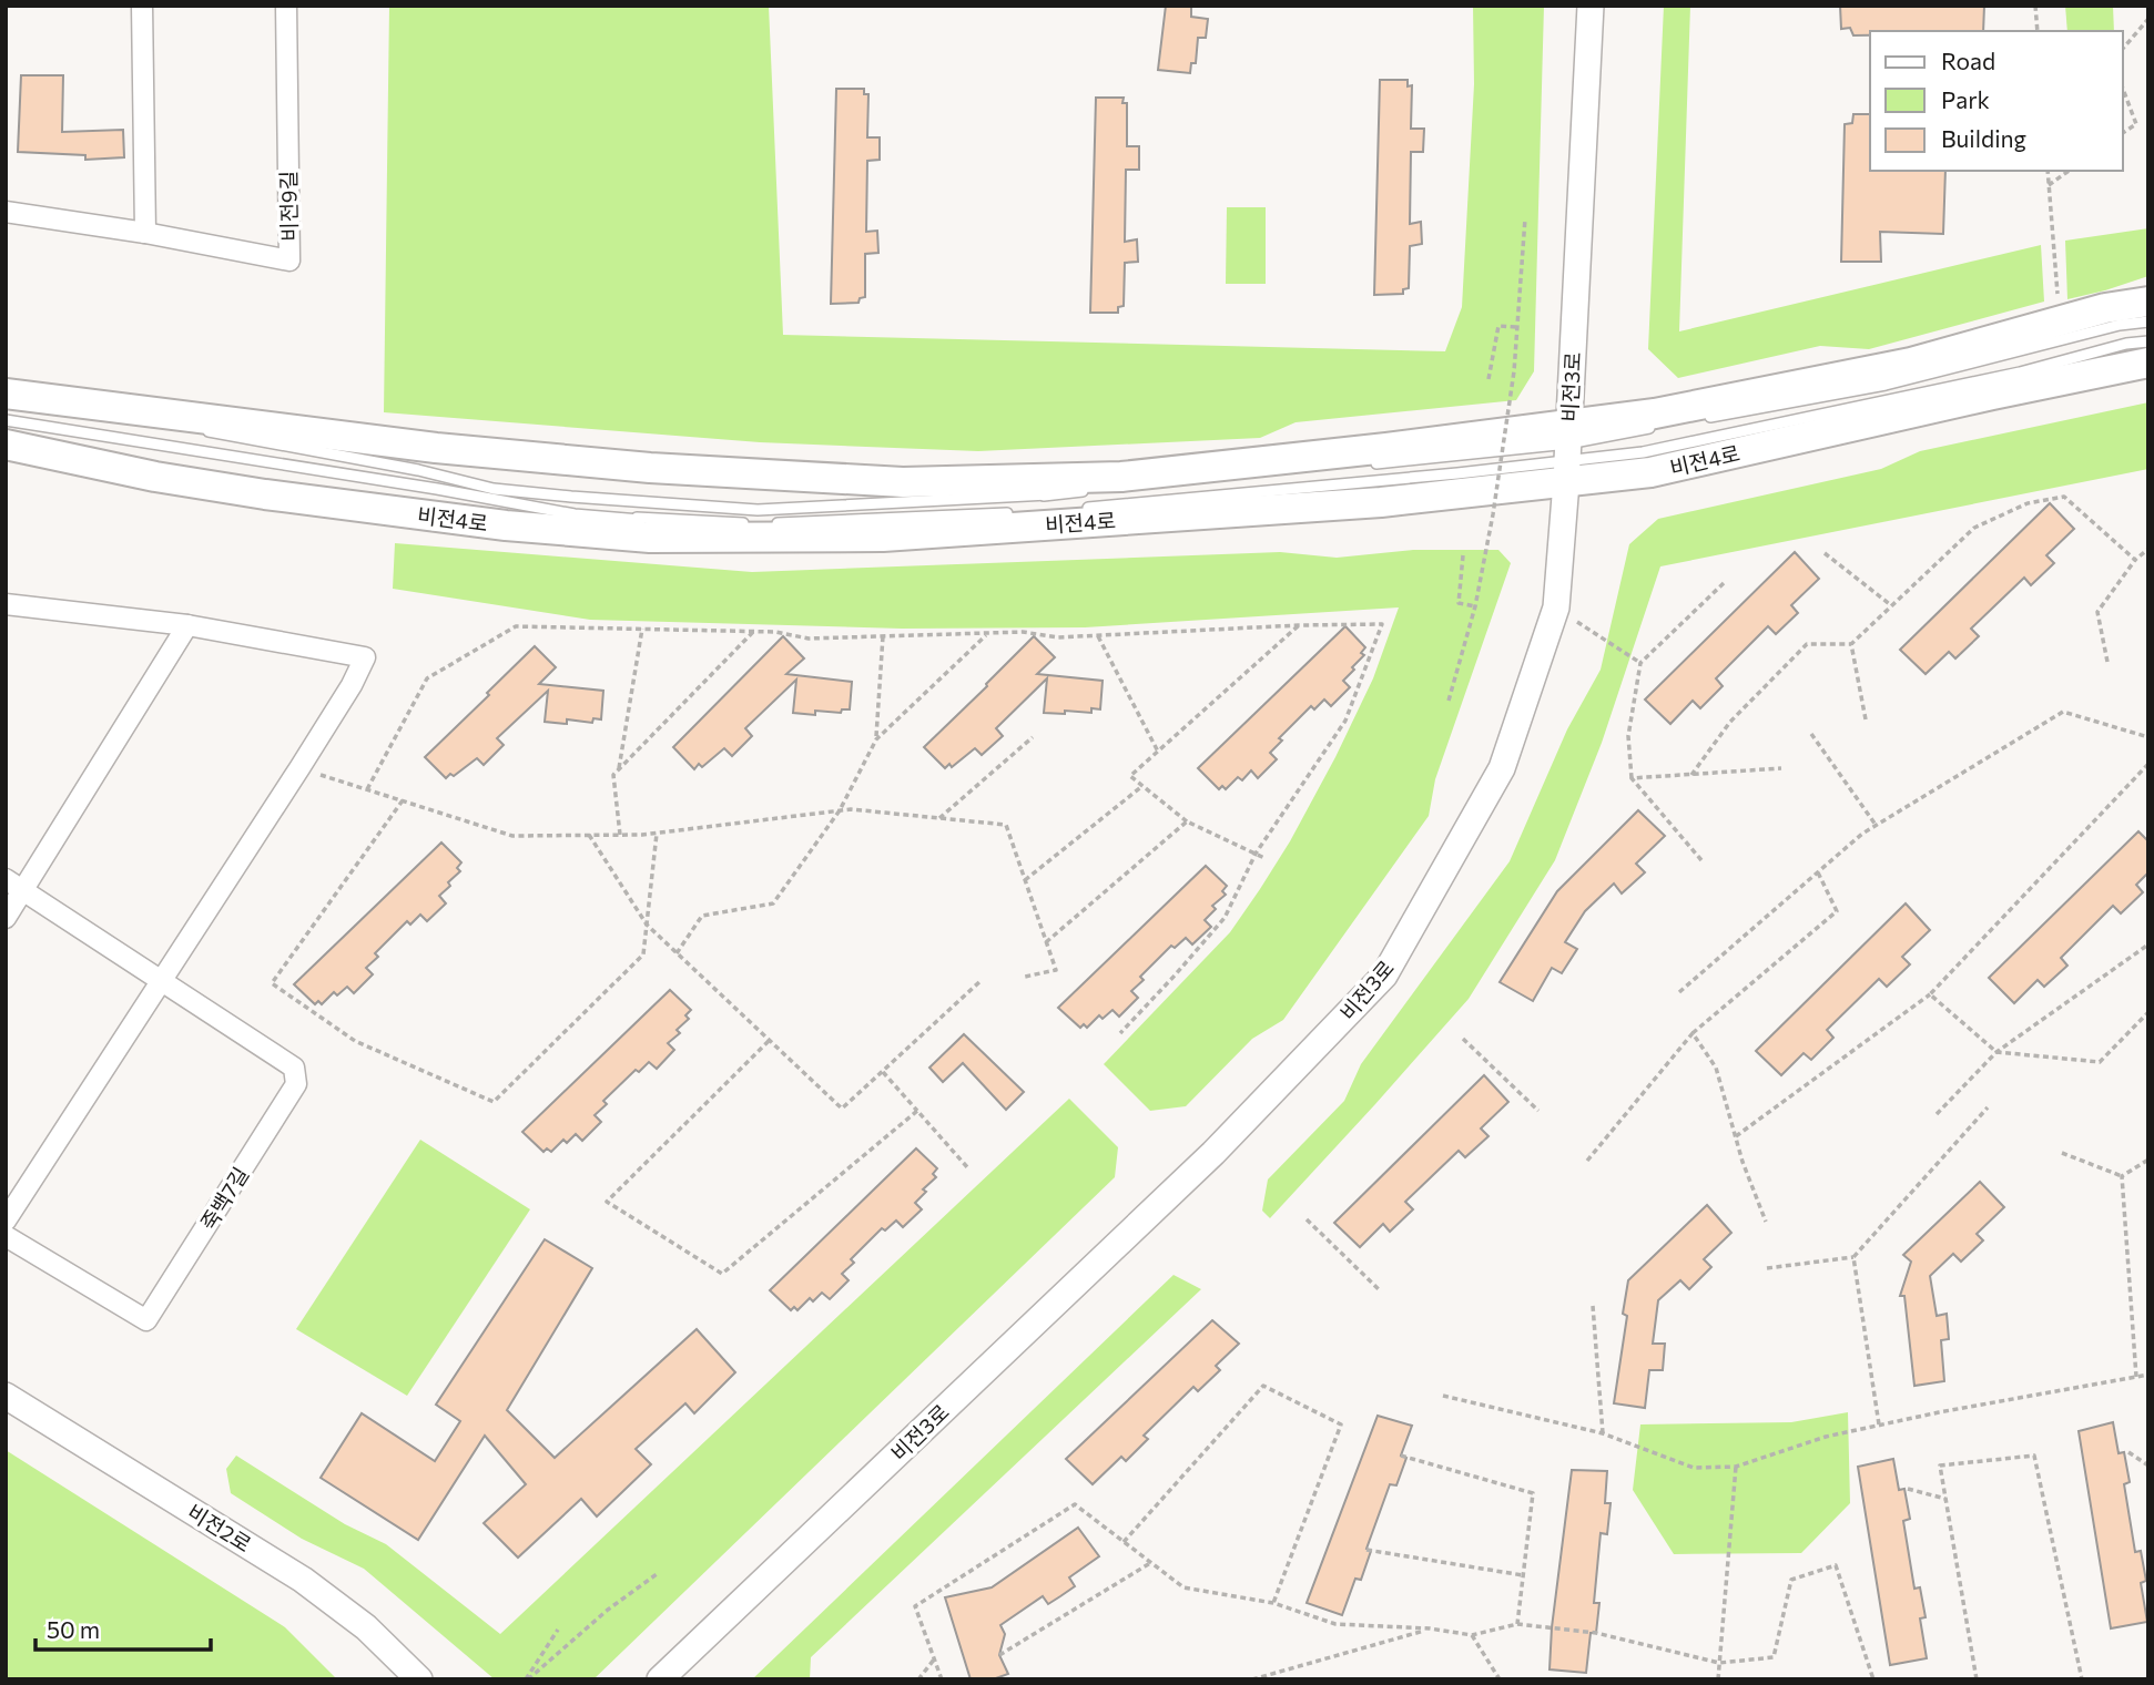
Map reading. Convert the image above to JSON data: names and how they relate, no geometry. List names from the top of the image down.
{
  "streets": {
    "main road": ["비전4로"],
    "street": [
      "비전9길",
      "비전3로",
      "죽백7길",
      "비전2로"
    ]
  },
  "crossings": [
    ["비전3로", "비전4로"]
  ],
  "legend": ["Road", "Park", "Building"],
  "scale_bar": "50 m"
}
